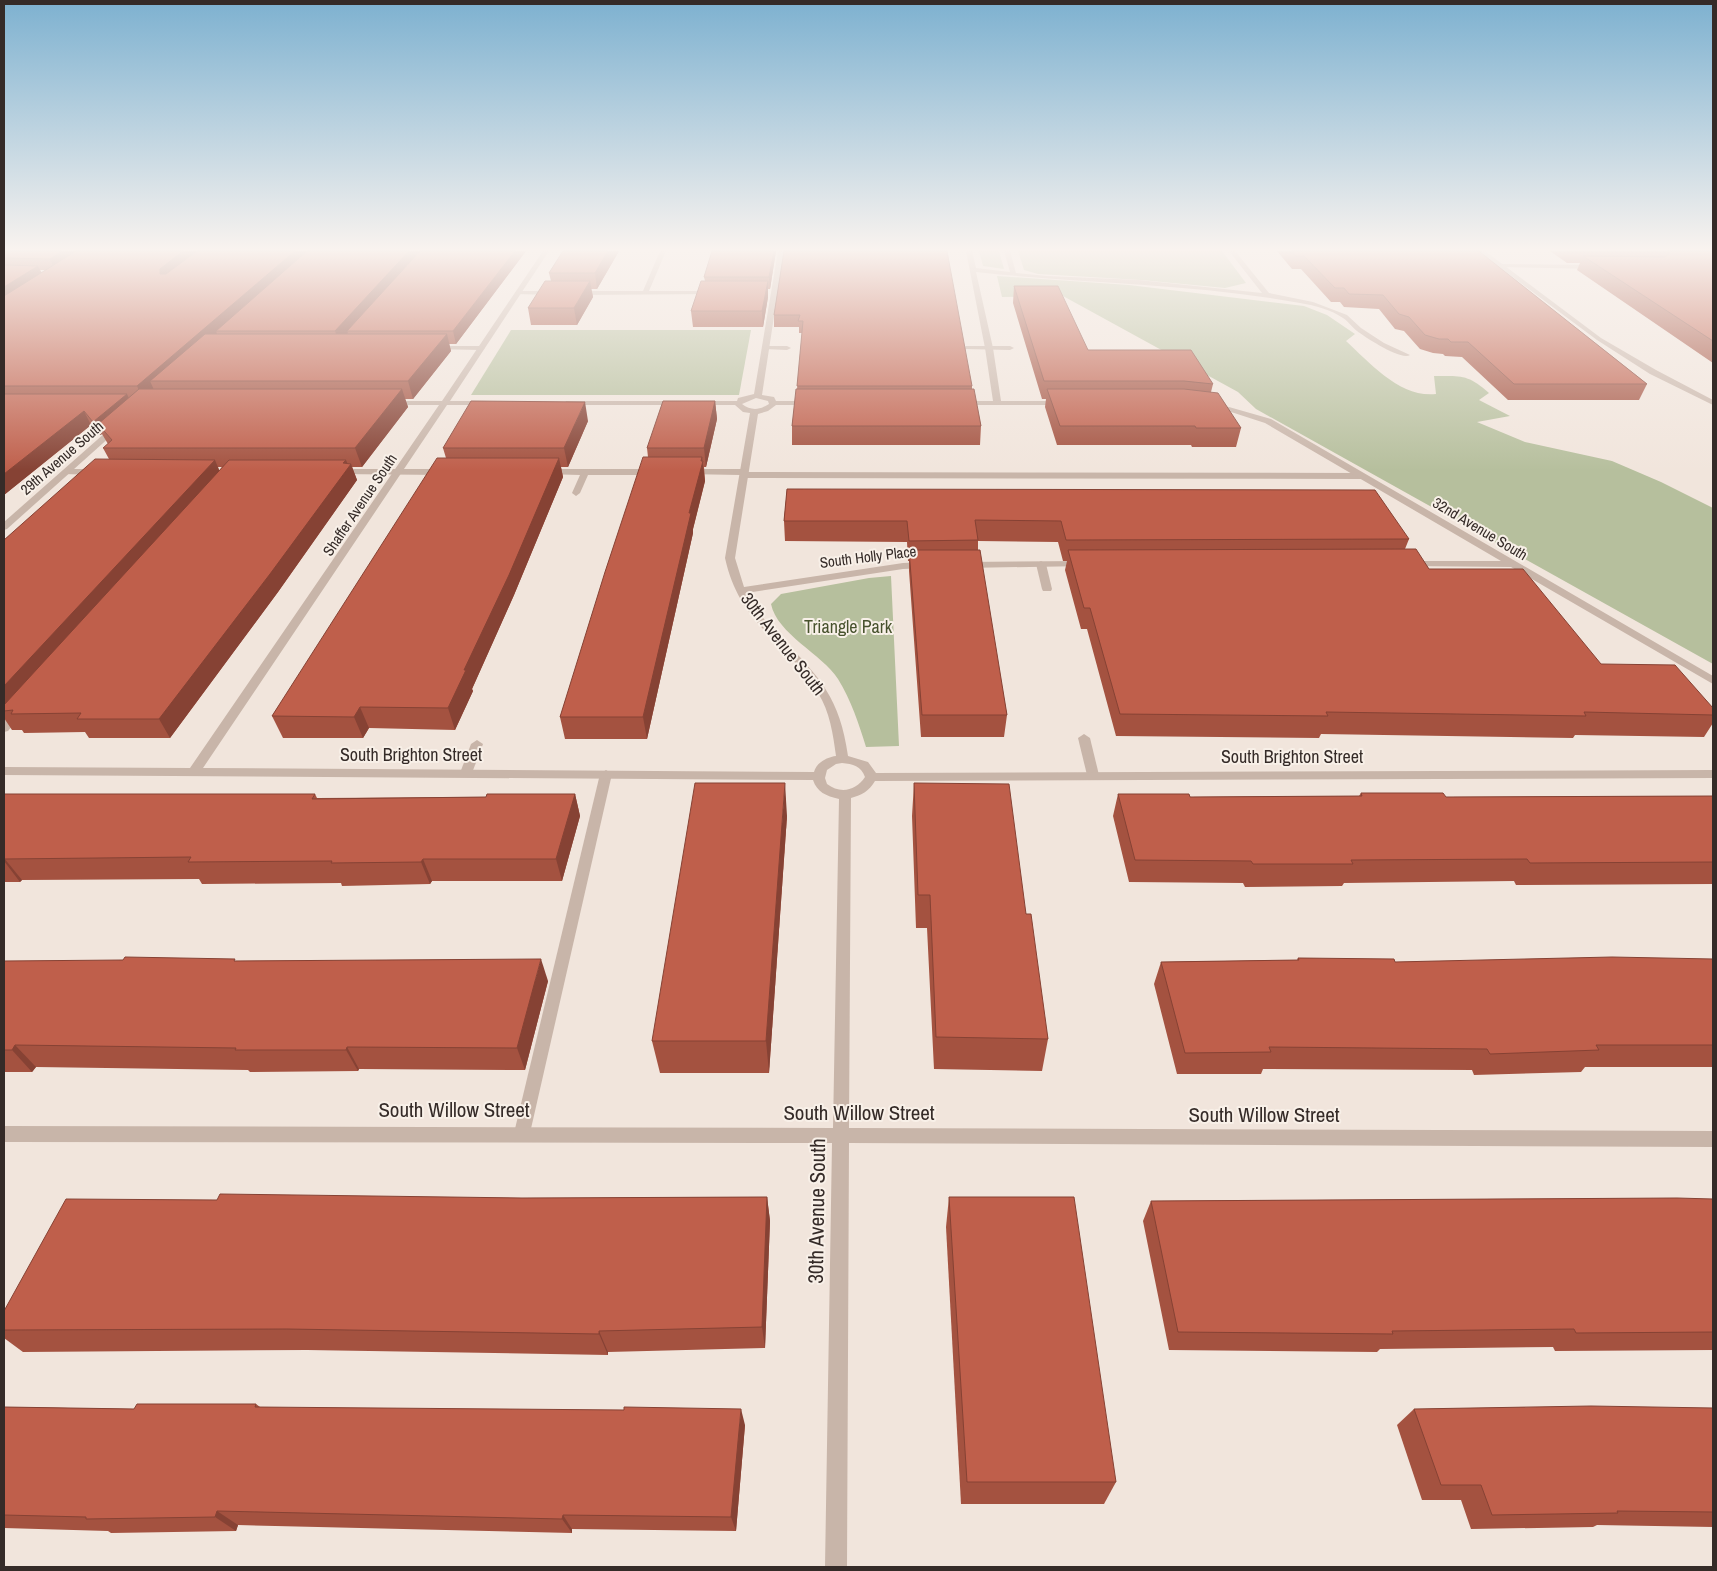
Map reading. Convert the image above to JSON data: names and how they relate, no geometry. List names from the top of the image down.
{
  "streets": {
    "street": [
      "29th Avenue South",
      "Shaffer Avenue South",
      "32nd Avenue South",
      "South Holly Place",
      "30th Avenue South",
      "South Brighton Street",
      "South Willow Street"
    ]
  },
  "crossings": [
    ["Shaffer Avenue South", "South Brighton Street"],
    ["South Holly Place", "30th Avenue South"],
    ["30th Avenue South", "South Brighton Street"],
    ["30th Avenue South", "South Willow Street"]
  ],
  "parks": ["Triangle Park"]
}
